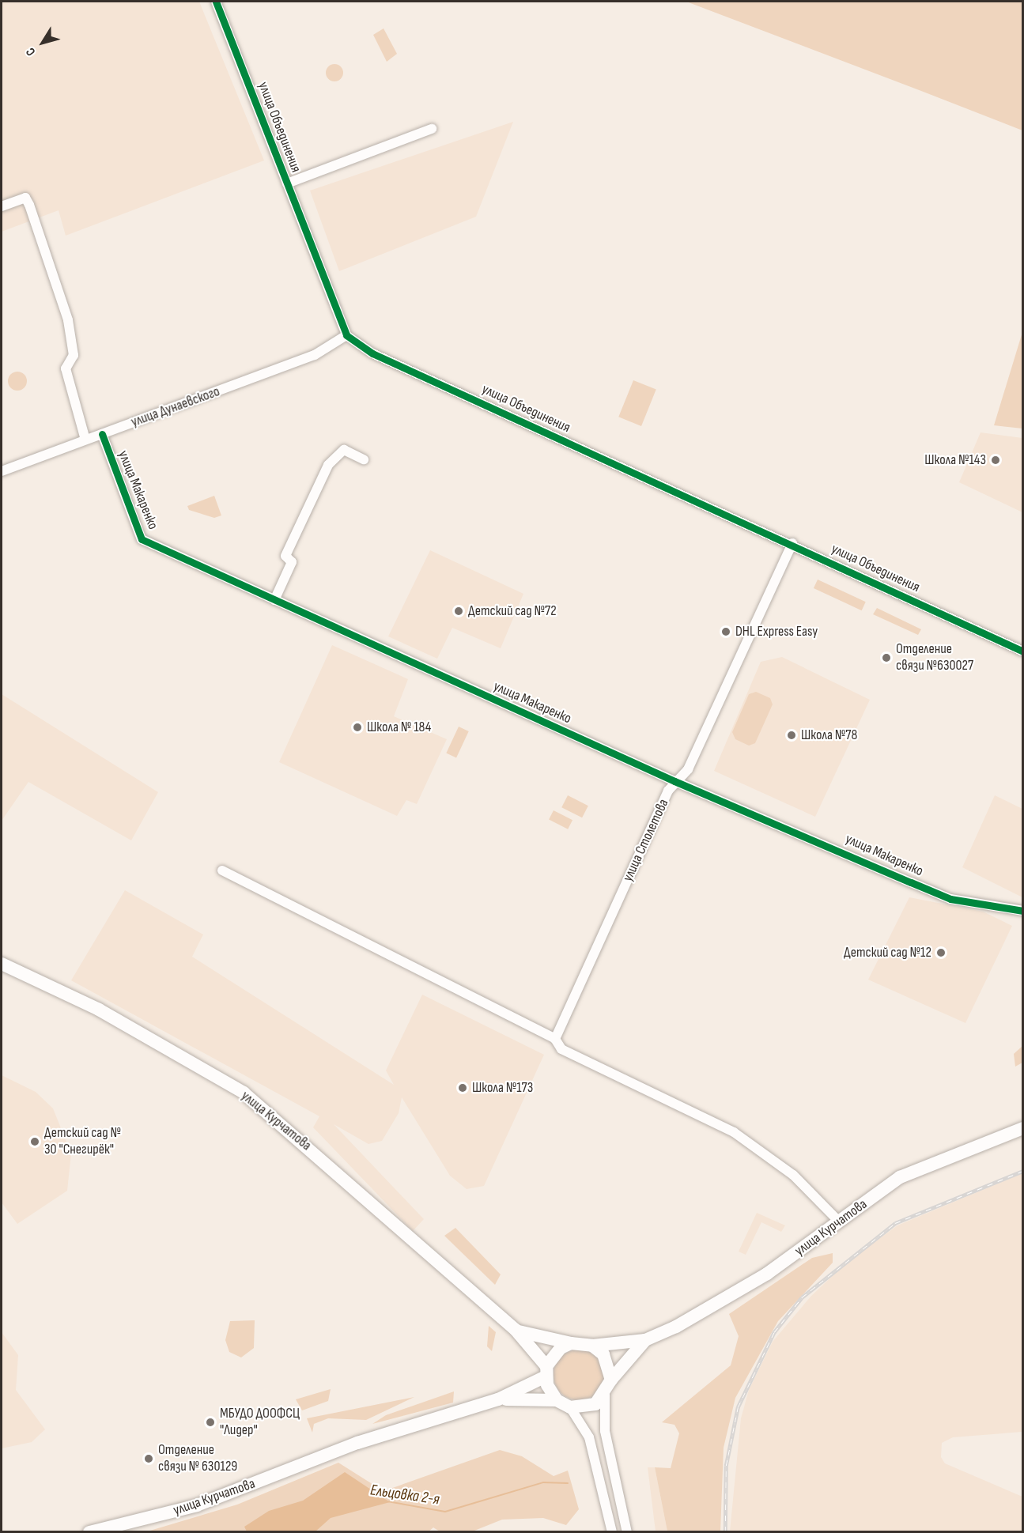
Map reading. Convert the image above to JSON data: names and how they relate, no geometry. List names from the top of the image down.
{
  "streets": {
    "main road": ["улица Курчатова"],
    "street": [
      "улица Объединения",
      "улица Дунаевского",
      "улица Макаренко",
      "улица Столетова"
    ]
  },
  "crossings": [
    ["улица Объединения", "улица Дунаевского"],
    ["улица Объединения", "улица Столетова"],
    ["улица Дунаевского", "улица Макаренко"],
    ["улица Макаренко", "улица Столетова"]
  ],
  "water": ["Ельцовка 2-я"],
  "places": [
    "Школа №143",
    "Детский сад №72",
    "DHL Express Easy",
    "Отделение связи №630027",
    "Школа № 184",
    "Школа №78",
    "Детский сад №12",
    "Школа №173",
    "Детский сад № 30 \"Снегирёк\"",
    "МБУДО ДООФСЦ \"Лидер\"",
    "Отделение связи № 630129"
  ],
  "north": "bottom left"
}
